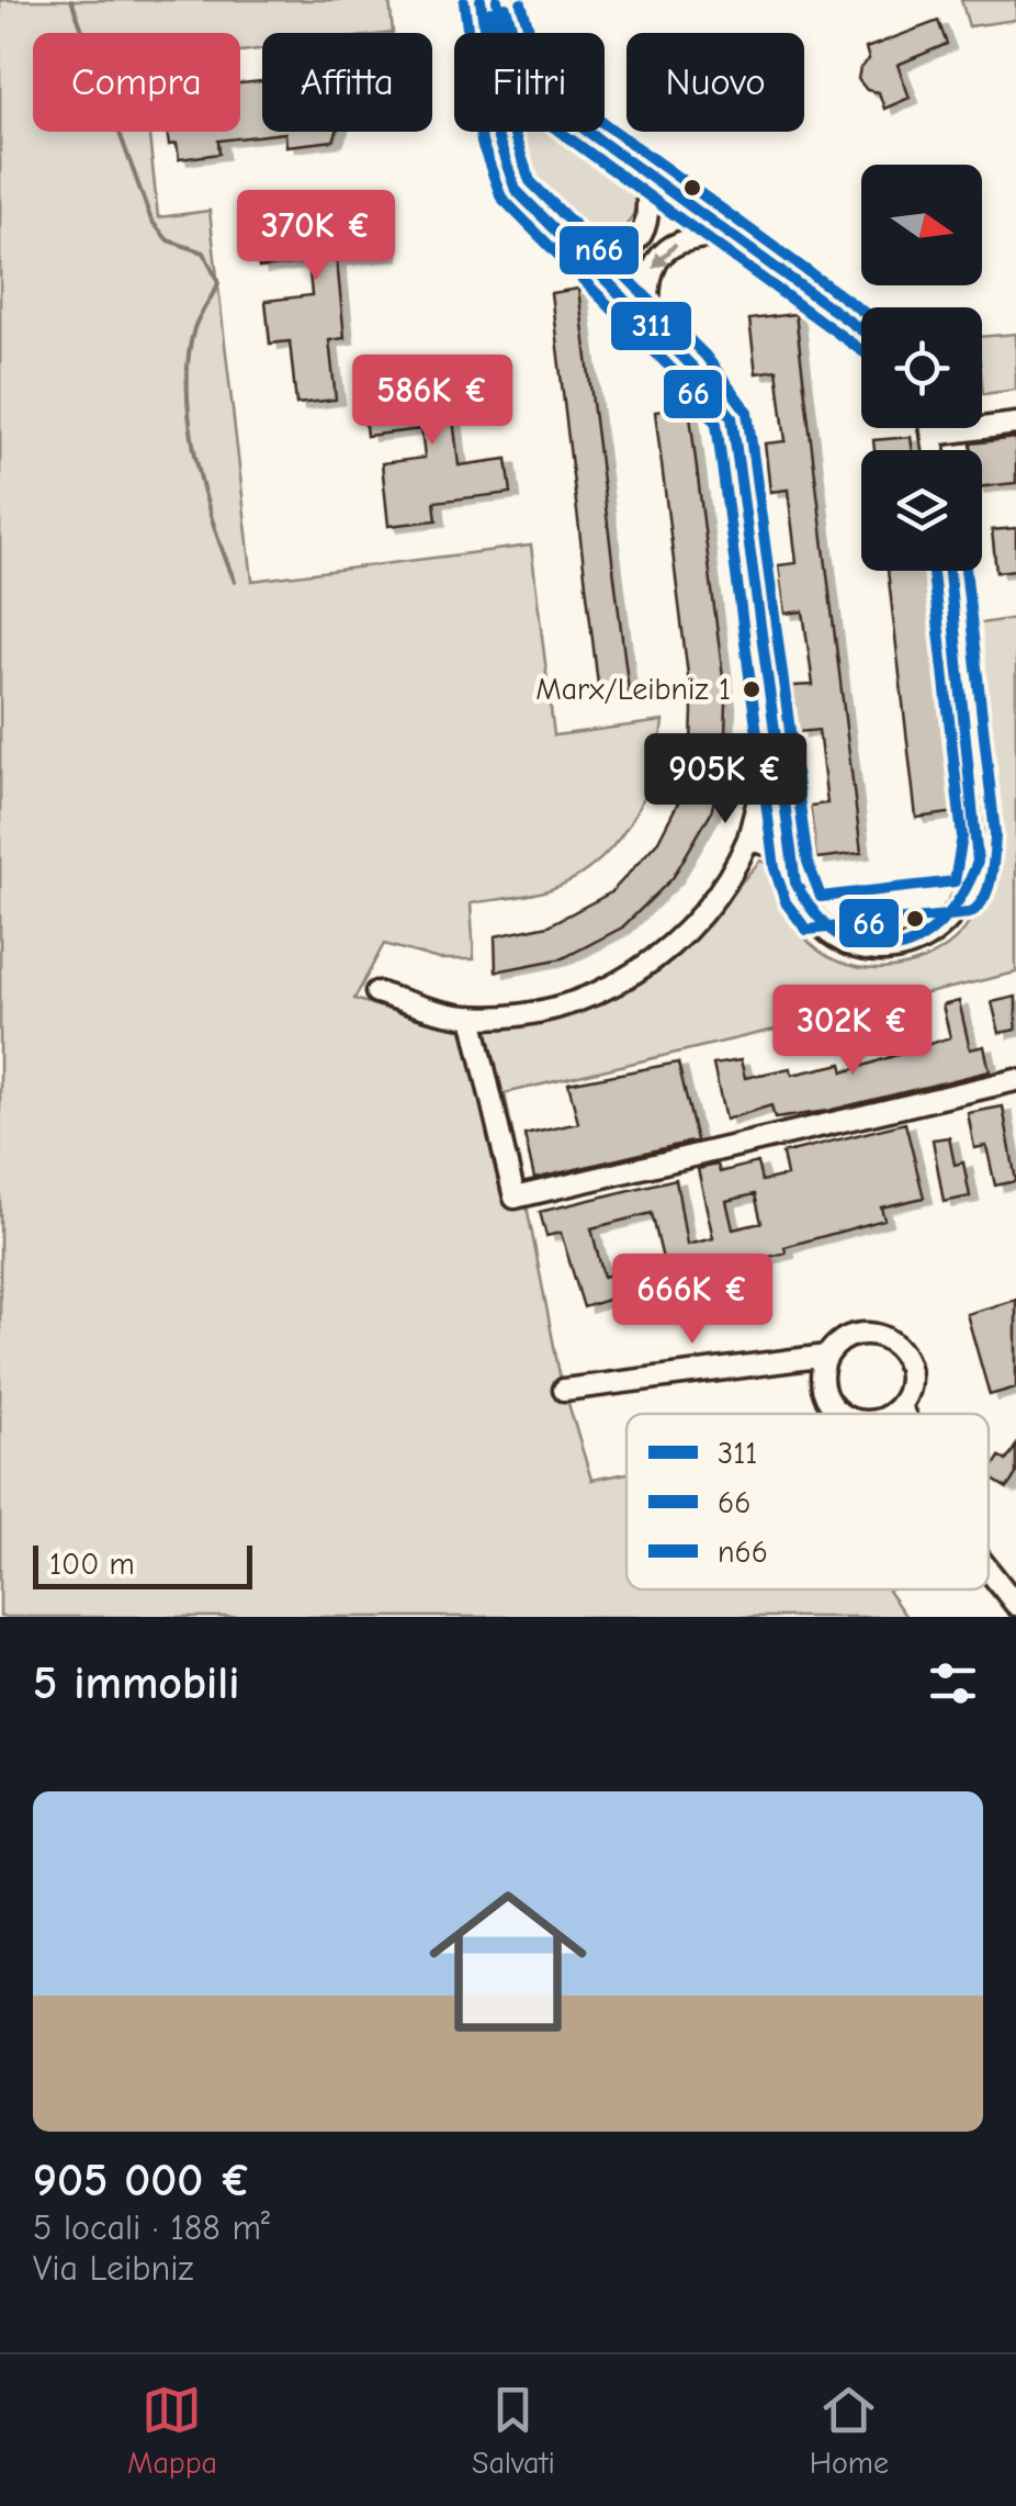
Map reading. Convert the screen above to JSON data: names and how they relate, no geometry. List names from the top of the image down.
{
  "places": ["Marx/Leibniz 1"],
  "lines": ["transit line 311", "transit line n66", "transit line 66"],
  "legend": ["311", "66", "n66"],
  "scale_bar": "100 m",
  "north": "right",
  "page": {
    "chip": [
      "Compra",
      "Affitta",
      "Filtri",
      "Nuovo"
    ],
    "price": [
      "370K €",
      "586K €",
      "905K €",
      "302K €",
      "666K €"
    ],
    "scale": "100 m",
    "heading": "5 immobili",
    "list": [
      {
        "name": "905 000 €",
        "note": "5 locali · 188 m² · Via Leibniz"
      }
    ],
    "tabs": ["Mappa", "Salvati", "Home"]
  }
}
